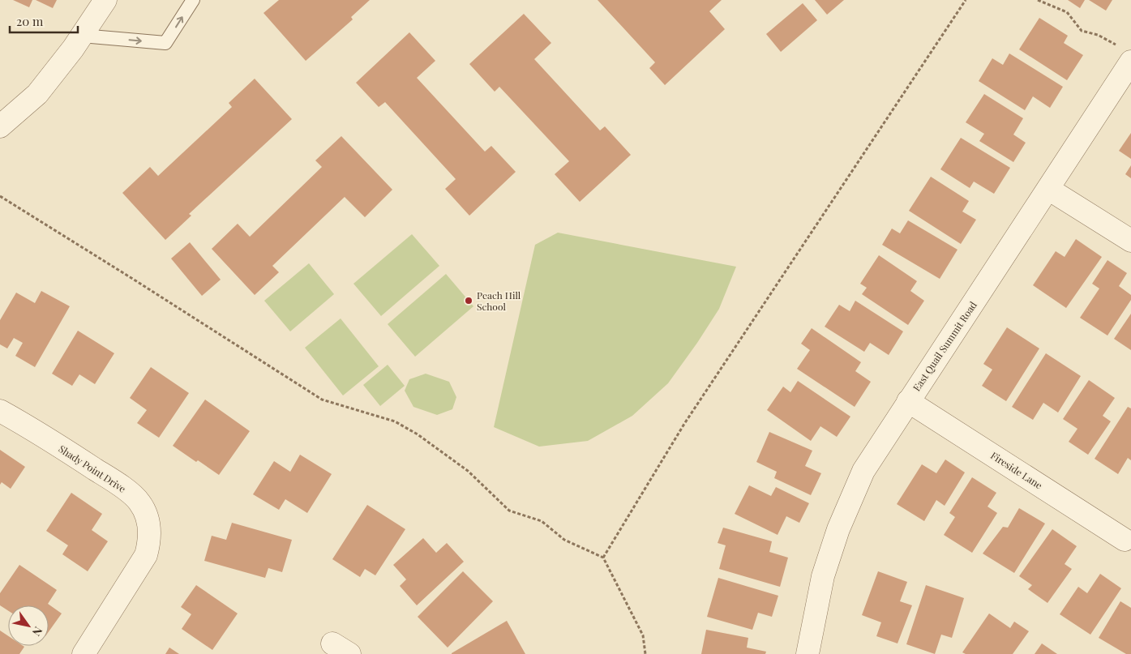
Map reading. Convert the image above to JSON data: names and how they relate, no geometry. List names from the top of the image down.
{
  "streets": {
    "street": ["East Quail Summit Road", "Shady Point Drive", "Fireside Lane"]
  },
  "crossings": [
    ["East Quail Summit Road", "Fireside Lane"]
  ],
  "places": ["Peach Hill School"],
  "scale_bar": "20 m",
  "north": "bottom right"
}
